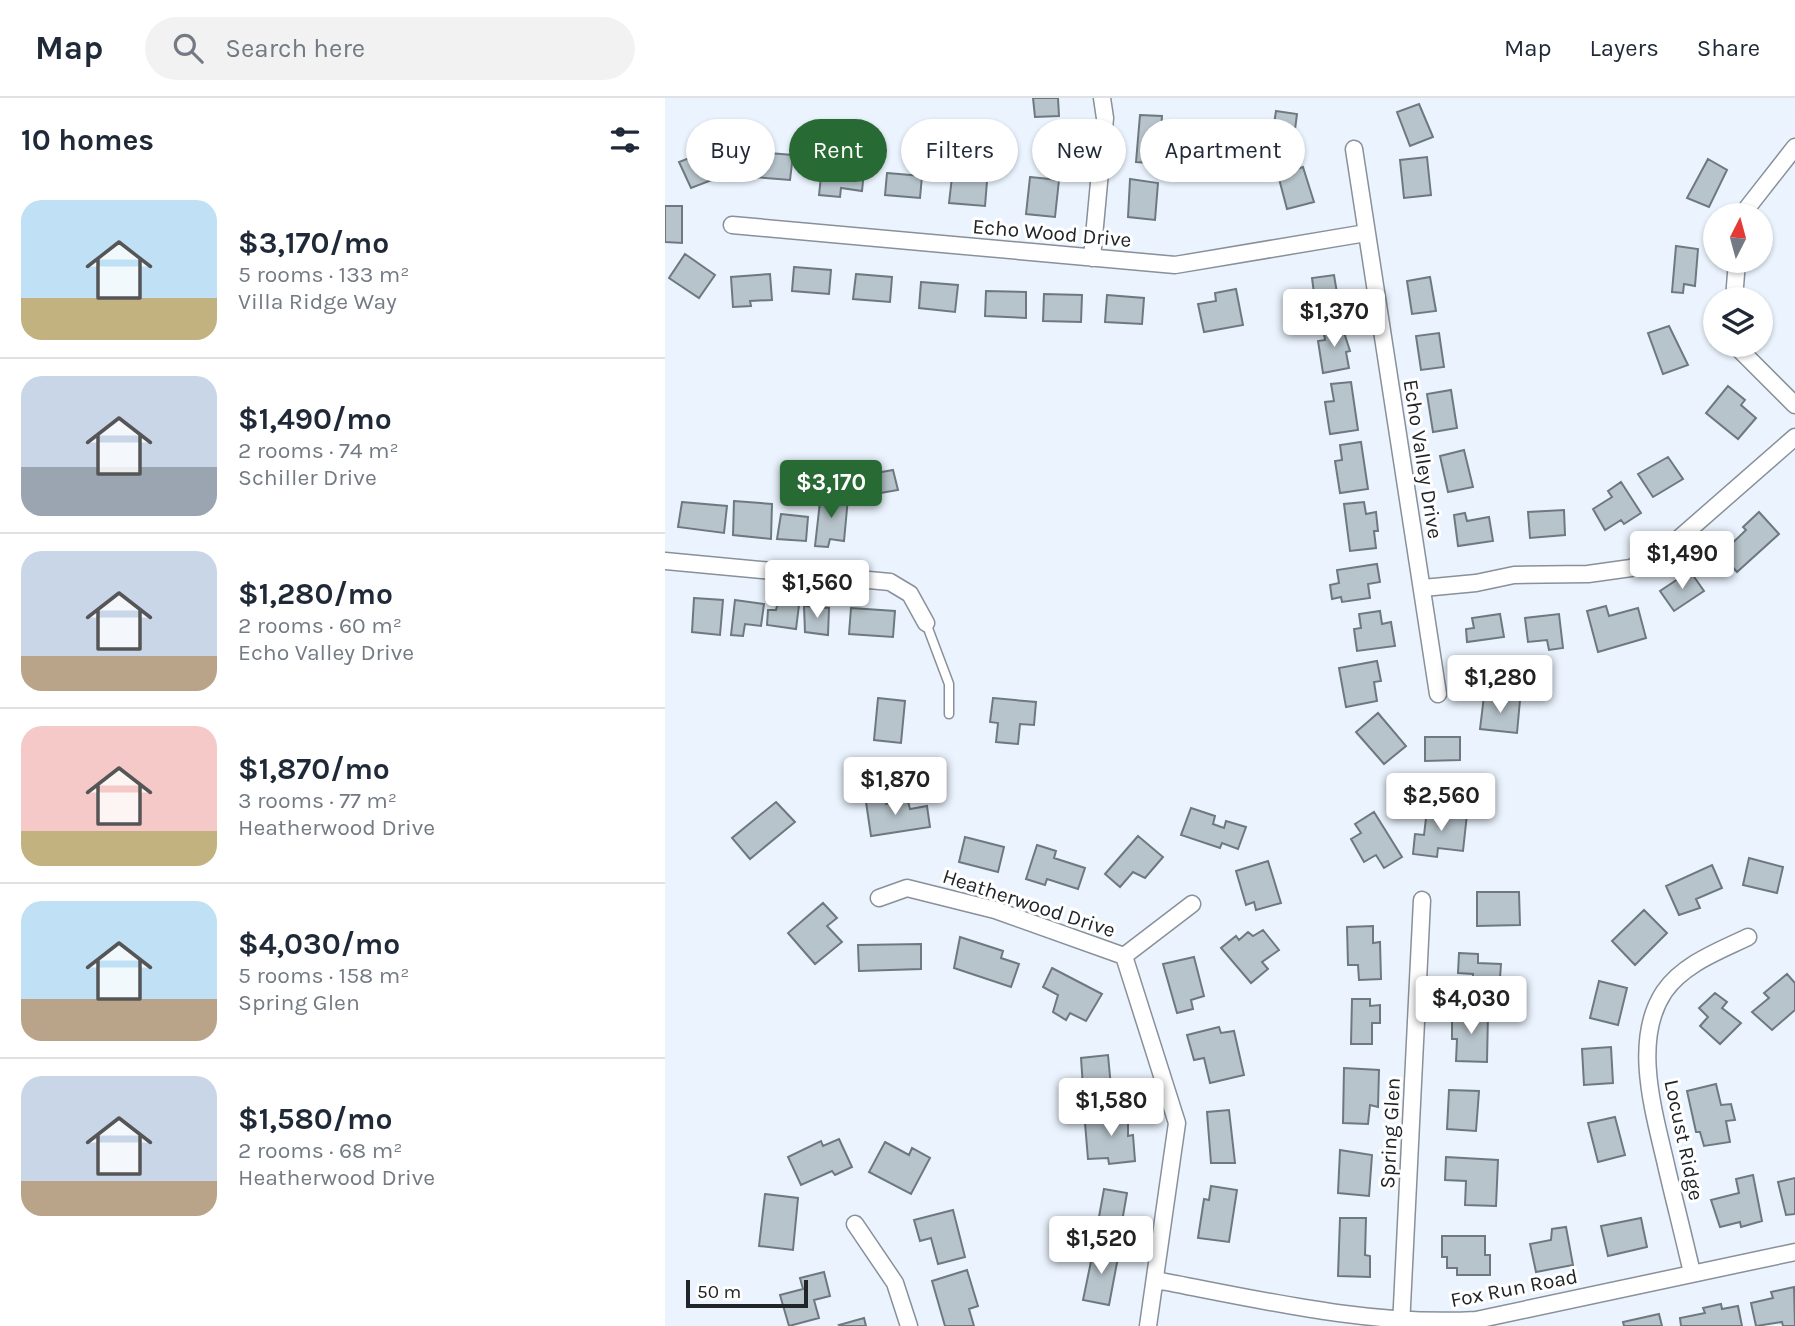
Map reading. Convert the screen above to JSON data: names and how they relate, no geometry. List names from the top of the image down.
{
  "streets": {
    "street": [
      "Echo Wood Drive",
      "Echo Valley Drive",
      "Heatherwood Drive",
      "Spring Glen",
      "Locust Ridge",
      "Fox Run Road"
    ]
  },
  "crossings": [
    ["Echo Wood Drive", "Echo Valley Drive"],
    ["Heatherwood Drive", "Fox Run Road"],
    ["Spring Glen", "Fox Run Road"],
    ["Locust Ridge", "Fox Run Road"]
  ],
  "scale_bar": "50 m",
  "north": "top",
  "page": {
    "header": "Map",
    "search": "Search here",
    "nav": ["Map", "Layers", "Share"],
    "heading": "10 homes",
    "chip": [
      "Buy",
      "Rent",
      "Filters",
      "New",
      "Apartment"
    ],
    "list": [
      {
        "name": "$3,170/mo",
        "note": "5 rooms · 133 m² · Villa Ridge Way"
      },
      {
        "name": "$1,490/mo",
        "note": "2 rooms · 74 m² · Schiller Drive"
      },
      {
        "name": "$1,280/mo",
        "note": "2 rooms · 60 m² · Echo Valley Drive"
      },
      {
        "name": "$1,870/mo",
        "note": "3 rooms · 77 m² · Heatherwood Drive"
      },
      {
        "name": "$4,030/mo",
        "note": "5 rooms · 158 m² · Spring Glen"
      },
      {
        "name": "$1,580/mo",
        "note": "2 rooms · 68 m² · Heatherwood Drive"
      }
    ],
    "price": [
      "$1,370",
      "$3,170",
      "$1,490",
      "$1,560",
      "$1,280",
      "$1,870",
      "$2,560",
      "$4,030",
      "$1,580",
      "$1,520"
    ],
    "scale": "50 m"
  }
}
